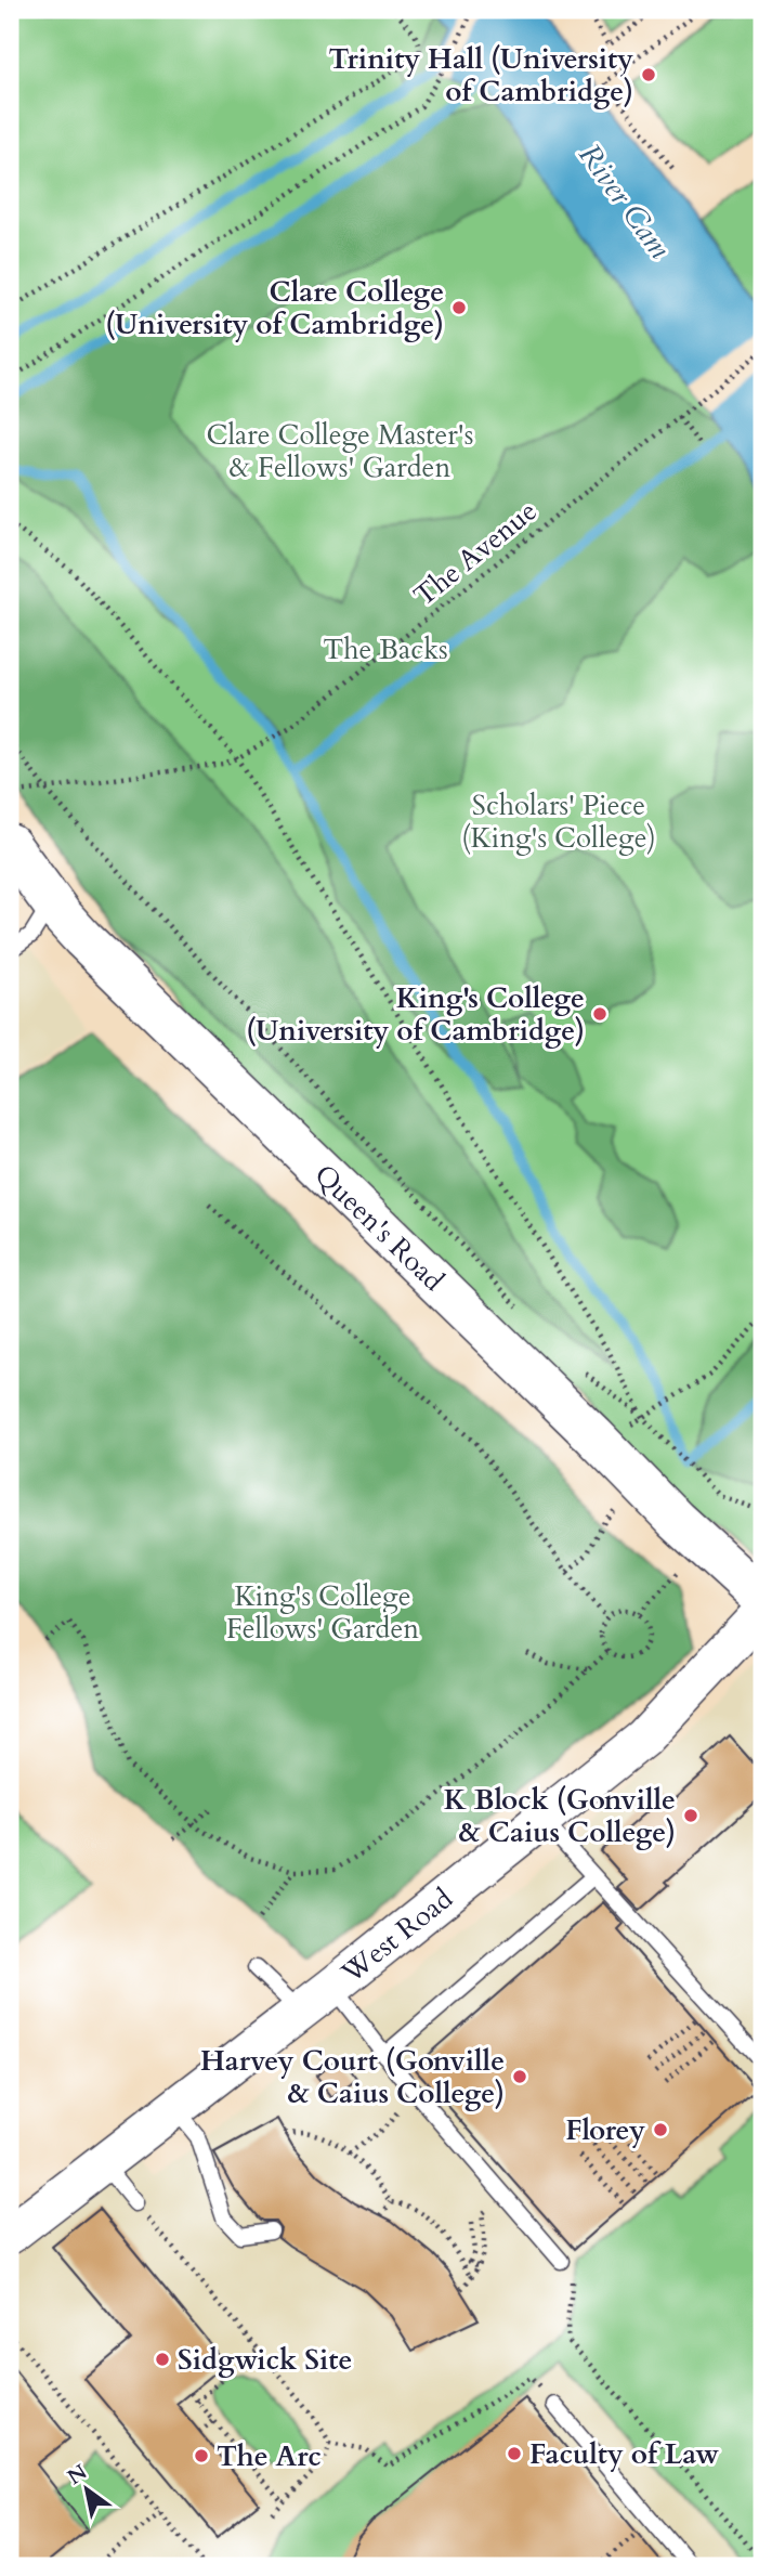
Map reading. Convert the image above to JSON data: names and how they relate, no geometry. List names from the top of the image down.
{
  "streets": {
    "main road": ["Queen's Road"],
    "street": ["West Road"],
    "path": ["The Avenue"]
  },
  "water": ["River Cam"],
  "parks": [
    "Clare College Master's & Fellows' Garden",
    "The Backs",
    "Scholars' Piece (King's College)",
    "King's College Fellows' Garden"
  ],
  "places": [
    "Trinity Hall (University of Cambridge)",
    "Clare College (University of Cambridge)",
    "King's College (University of Cambridge)",
    "K Block (Gonville & Caius College)",
    "Harvey Court (Gonville & Caius College)",
    "Florey",
    "Sidgwick Site",
    "Faculty of Law",
    "The Arc"
  ],
  "north": "top left"
}
